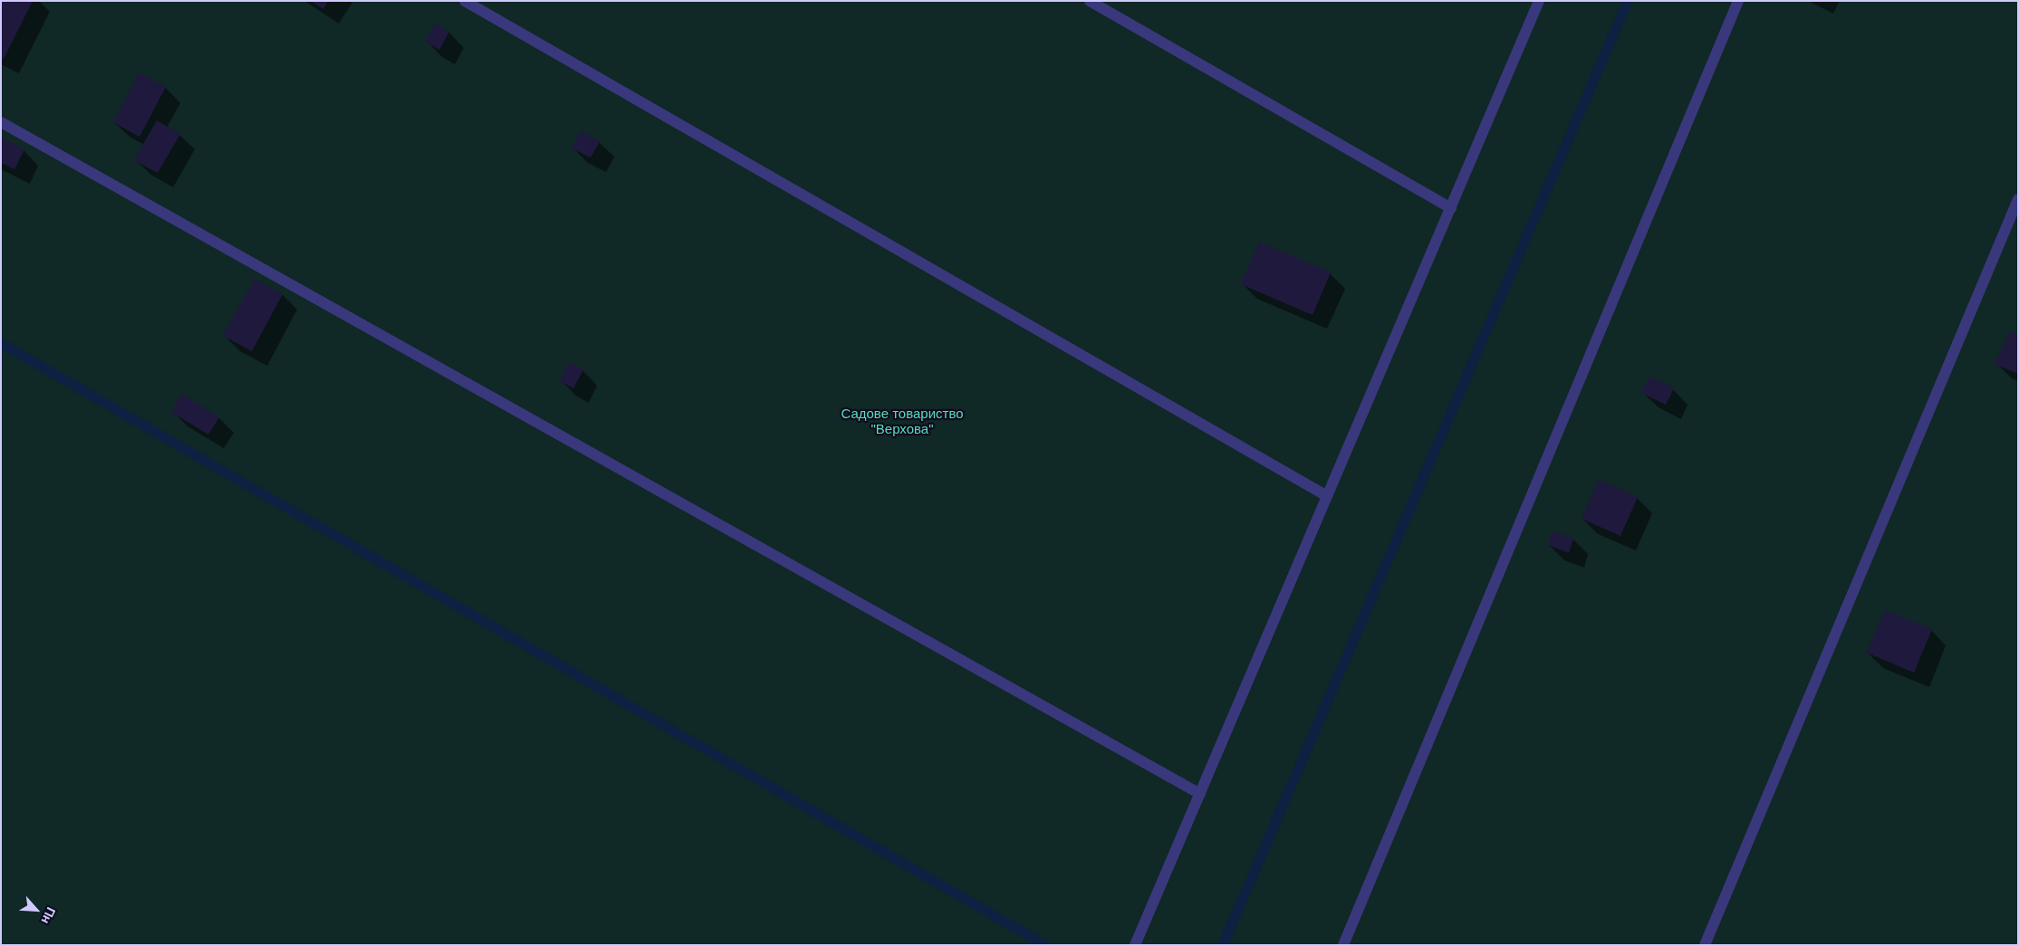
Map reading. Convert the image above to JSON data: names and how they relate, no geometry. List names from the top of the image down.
{
  "parks": ["Садове товариство \"Верхова\""],
  "north": "bottom right"
}
